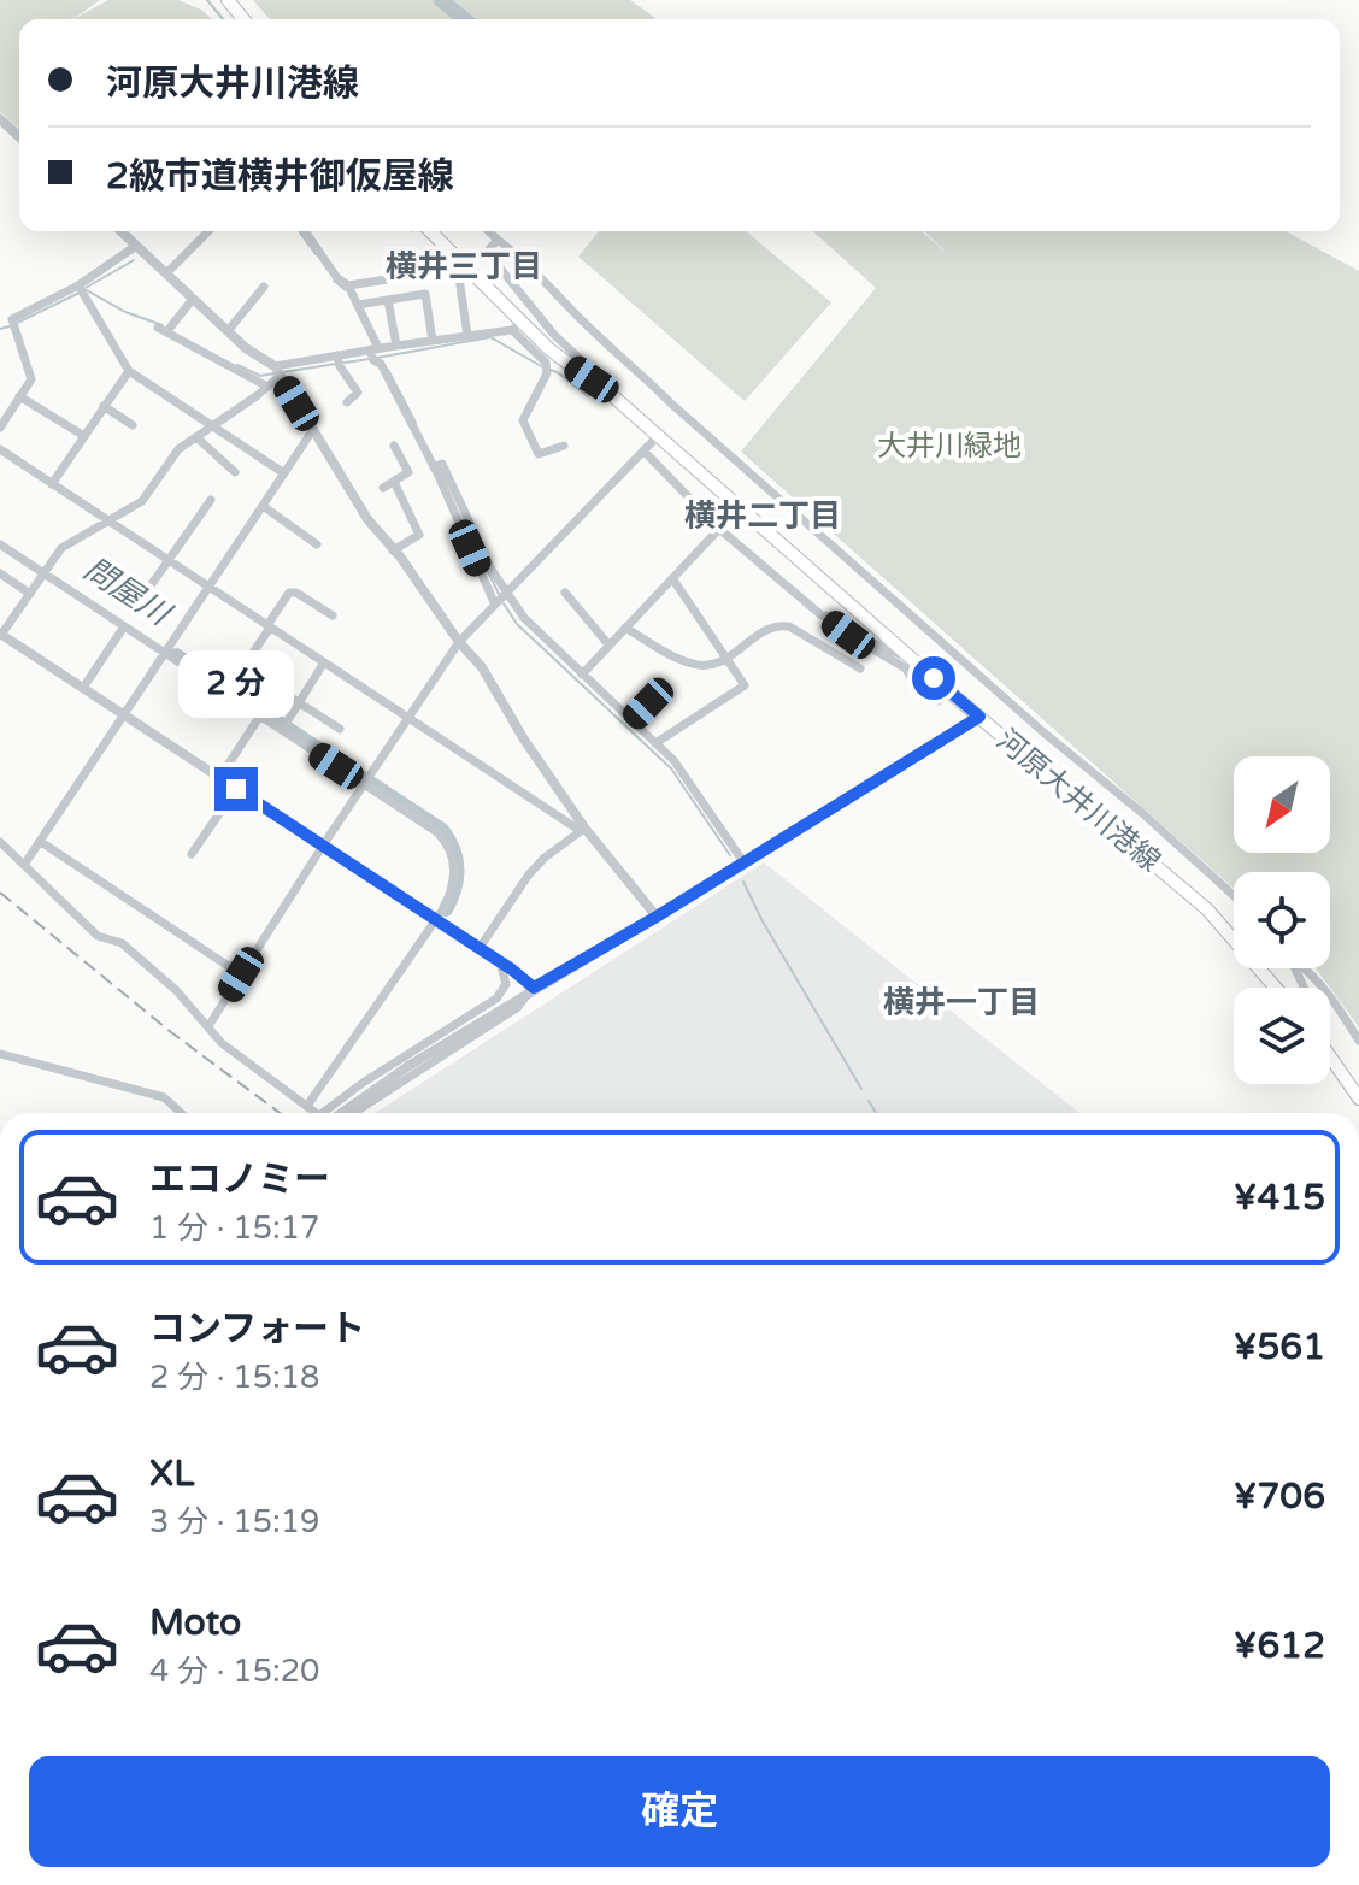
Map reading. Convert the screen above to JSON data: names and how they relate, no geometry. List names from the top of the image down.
{
  "streets": {
    "main road": ["河原大井川港線"]
  },
  "districts": ["横井三丁目", "横井二丁目", "横井一丁目"],
  "water": ["問屋川"],
  "parks": ["大井川緑地"],
  "north": "bottom left",
  "page": {
    "banner": ["河原大井川港線", "2級市道横井御仮屋線"],
    "bubble": "2 分",
    "list": [
      {
        "name": "エコノミー",
        "note": "1 分 · 15:17",
        "value": "¥415"
      },
      {
        "name": "コンフォート",
        "note": "2 分 · 15:18",
        "value": "¥561"
      },
      {
        "name": "XL",
        "note": "3 分 · 15:19",
        "value": "¥706"
      },
      {
        "name": "Moto",
        "note": "4 分 · 15:20",
        "value": "¥612"
      }
    ],
    "buttons": "確定"
  }
}
